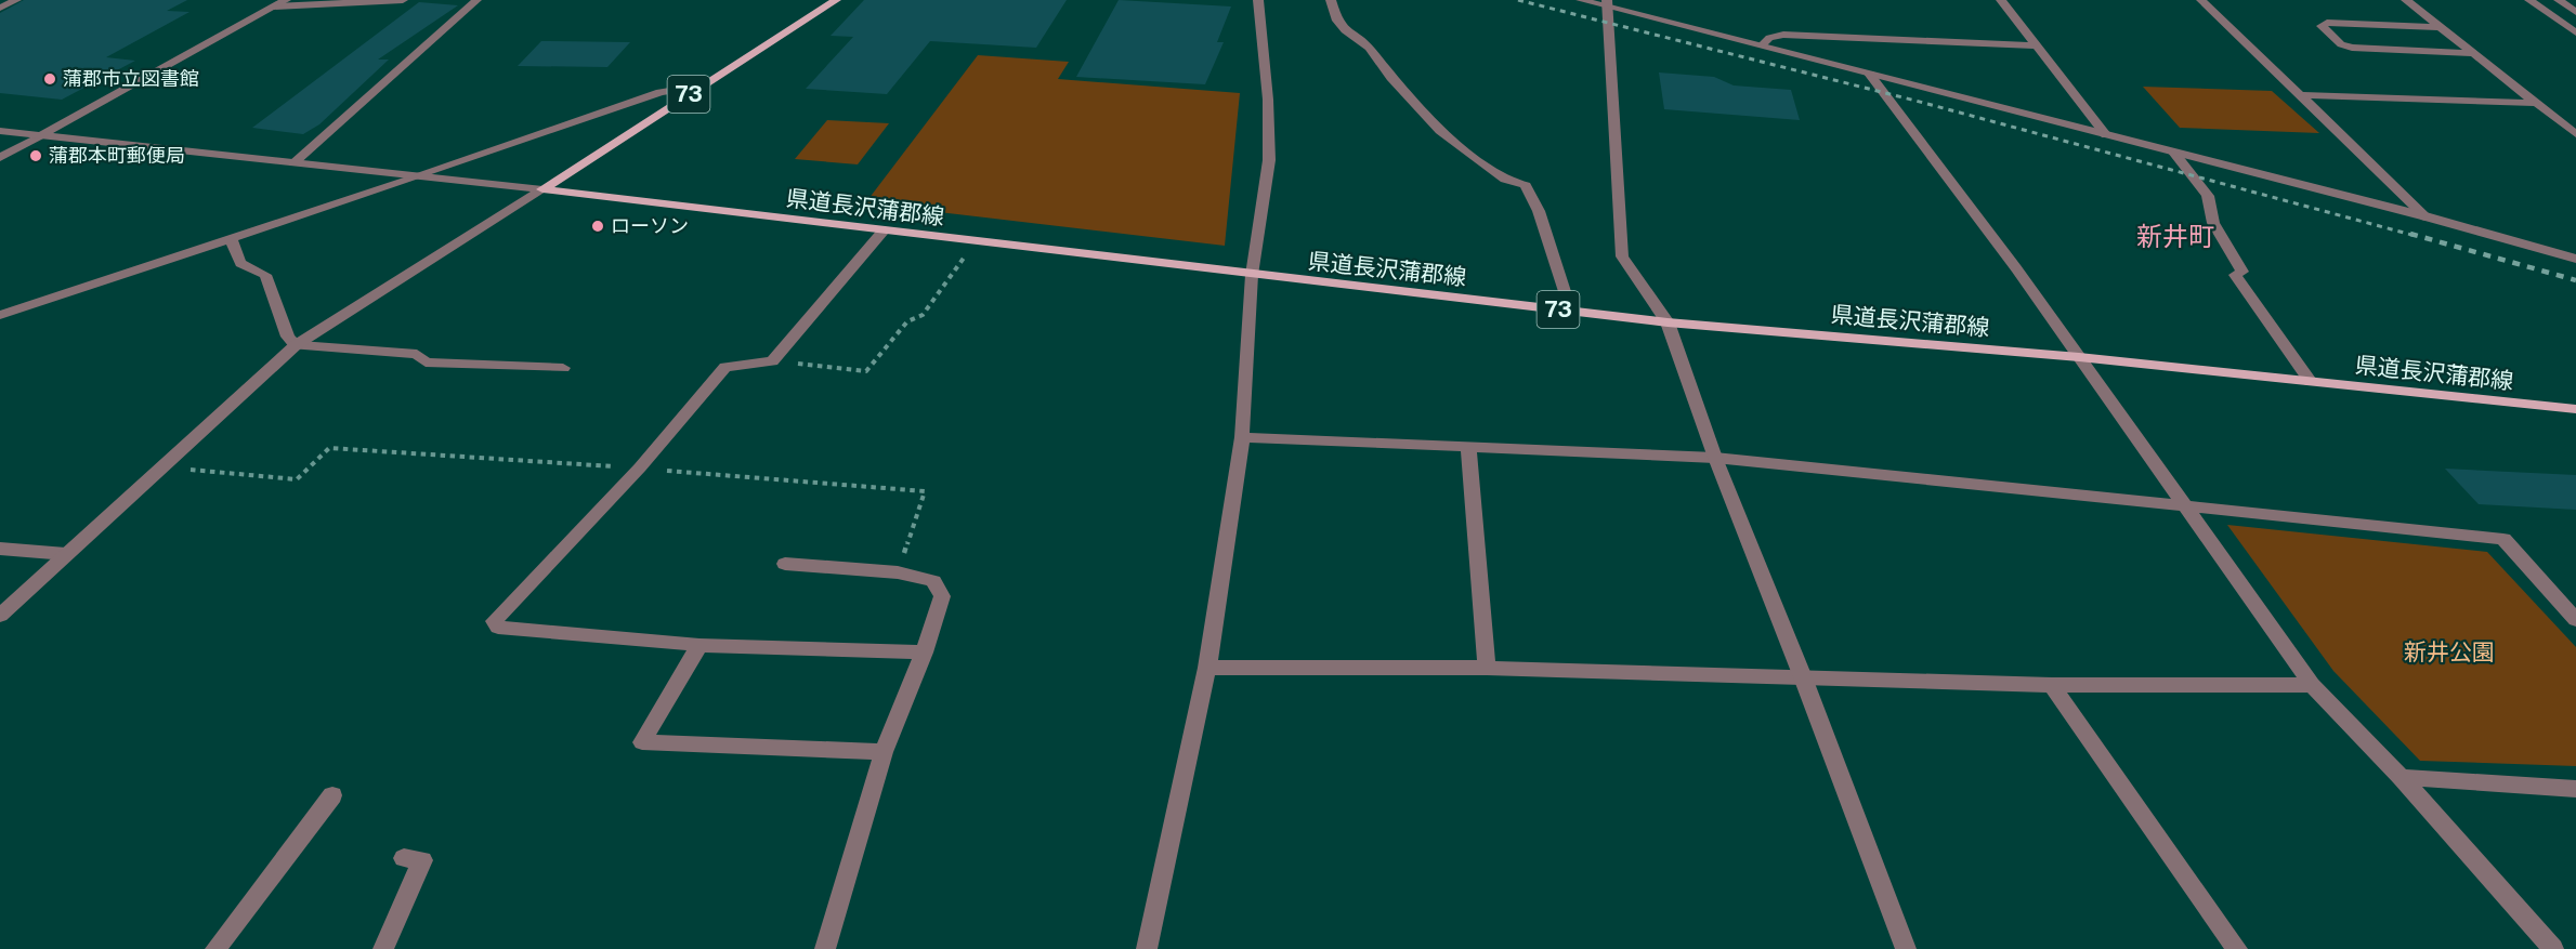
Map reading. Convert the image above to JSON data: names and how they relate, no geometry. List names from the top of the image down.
{
  "streets": {
    "main road": ["73", "県道長沢蒲郡線"]
  },
  "crossings": [
    ["73", "県道長沢蒲郡線"]
  ],
  "districts": ["新井町"],
  "parks": ["新井公園"],
  "places": ["蒲郡市立図書館", "蒲郡本町郵便局", "ローソン"]
}
